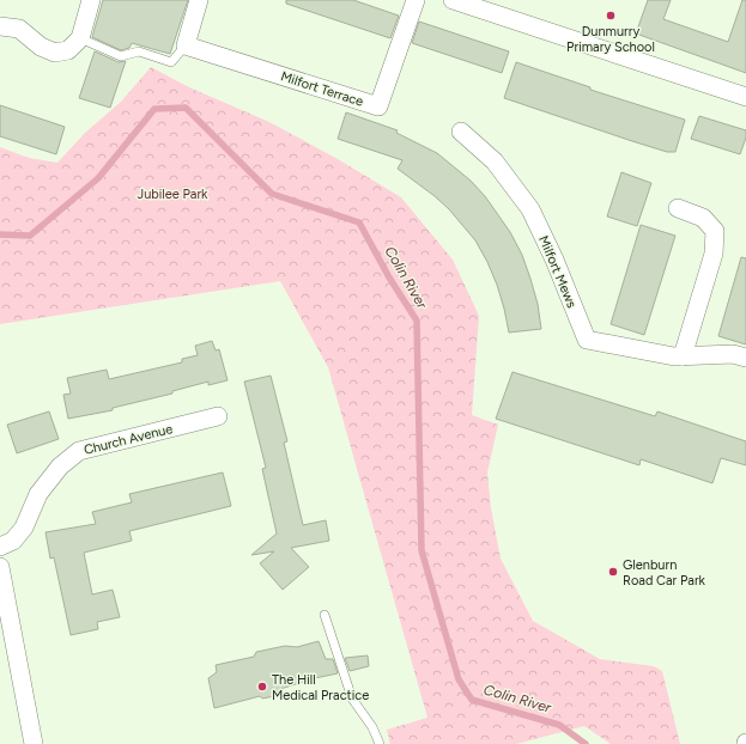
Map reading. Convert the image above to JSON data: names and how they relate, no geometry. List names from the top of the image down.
{
  "streets": {
    "street": ["Milfort Terrace", "Milfort Mews", "Church Avenue"]
  },
  "water": ["Colin River"],
  "parks": ["Jubilee Park"],
  "places": ["Dunmurry Primary School", "Glenburn Road Car Park", "The Hill Medical Practice"]
}
